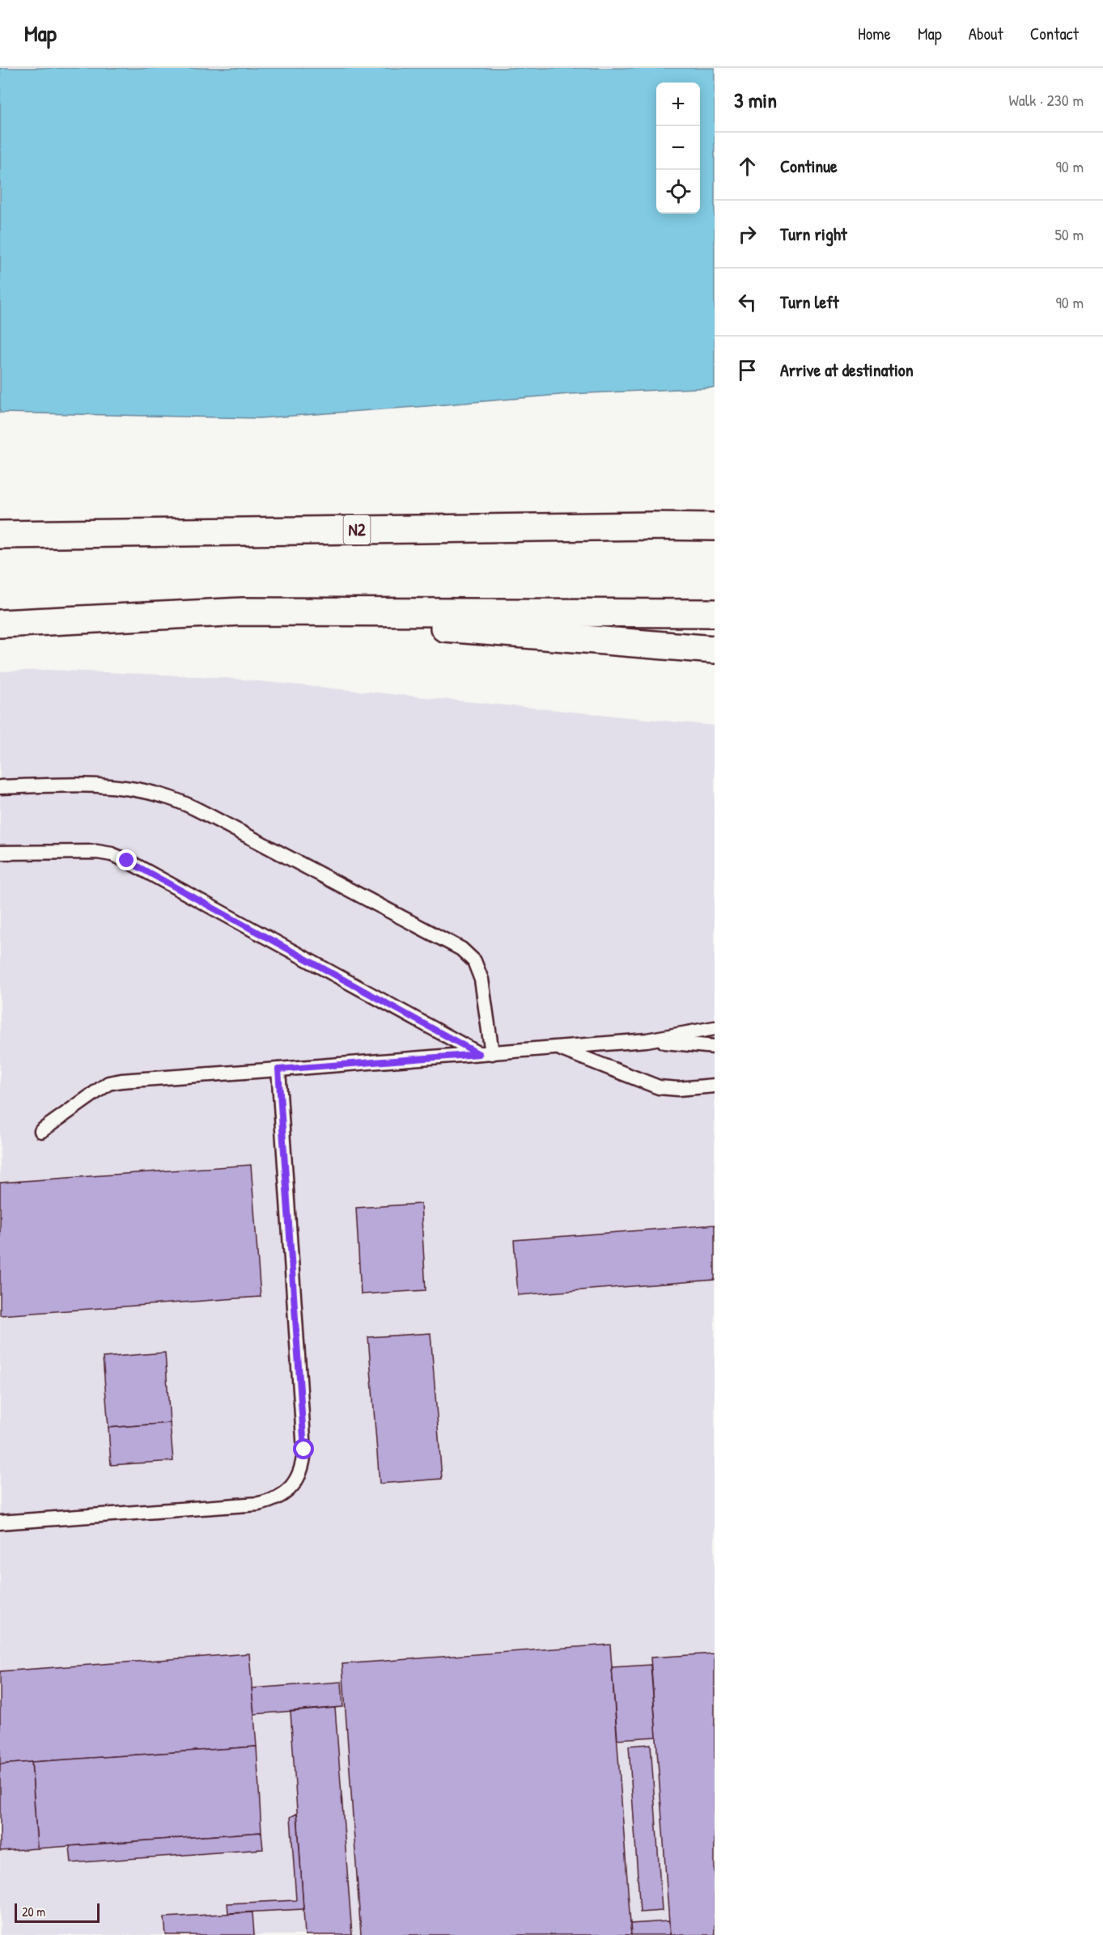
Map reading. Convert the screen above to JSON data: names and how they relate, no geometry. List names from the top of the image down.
{
  "streets": {
    "highway": ["N2"]
  },
  "scale_bar": "20 m",
  "page": {
    "header": "Map",
    "nav": [
      "Home",
      "Map",
      "About",
      "Contact"
    ],
    "heading": ["3 min", "Walk · 230 m"],
    "map_buttons": ["+", "−"],
    "list": [
      ["Continue", "90 m"],
      ["Turn right", "50 m"],
      ["Turn left", "90 m"],
      "Arrive at destination"
    ],
    "scale": "20 m"
  }
}
